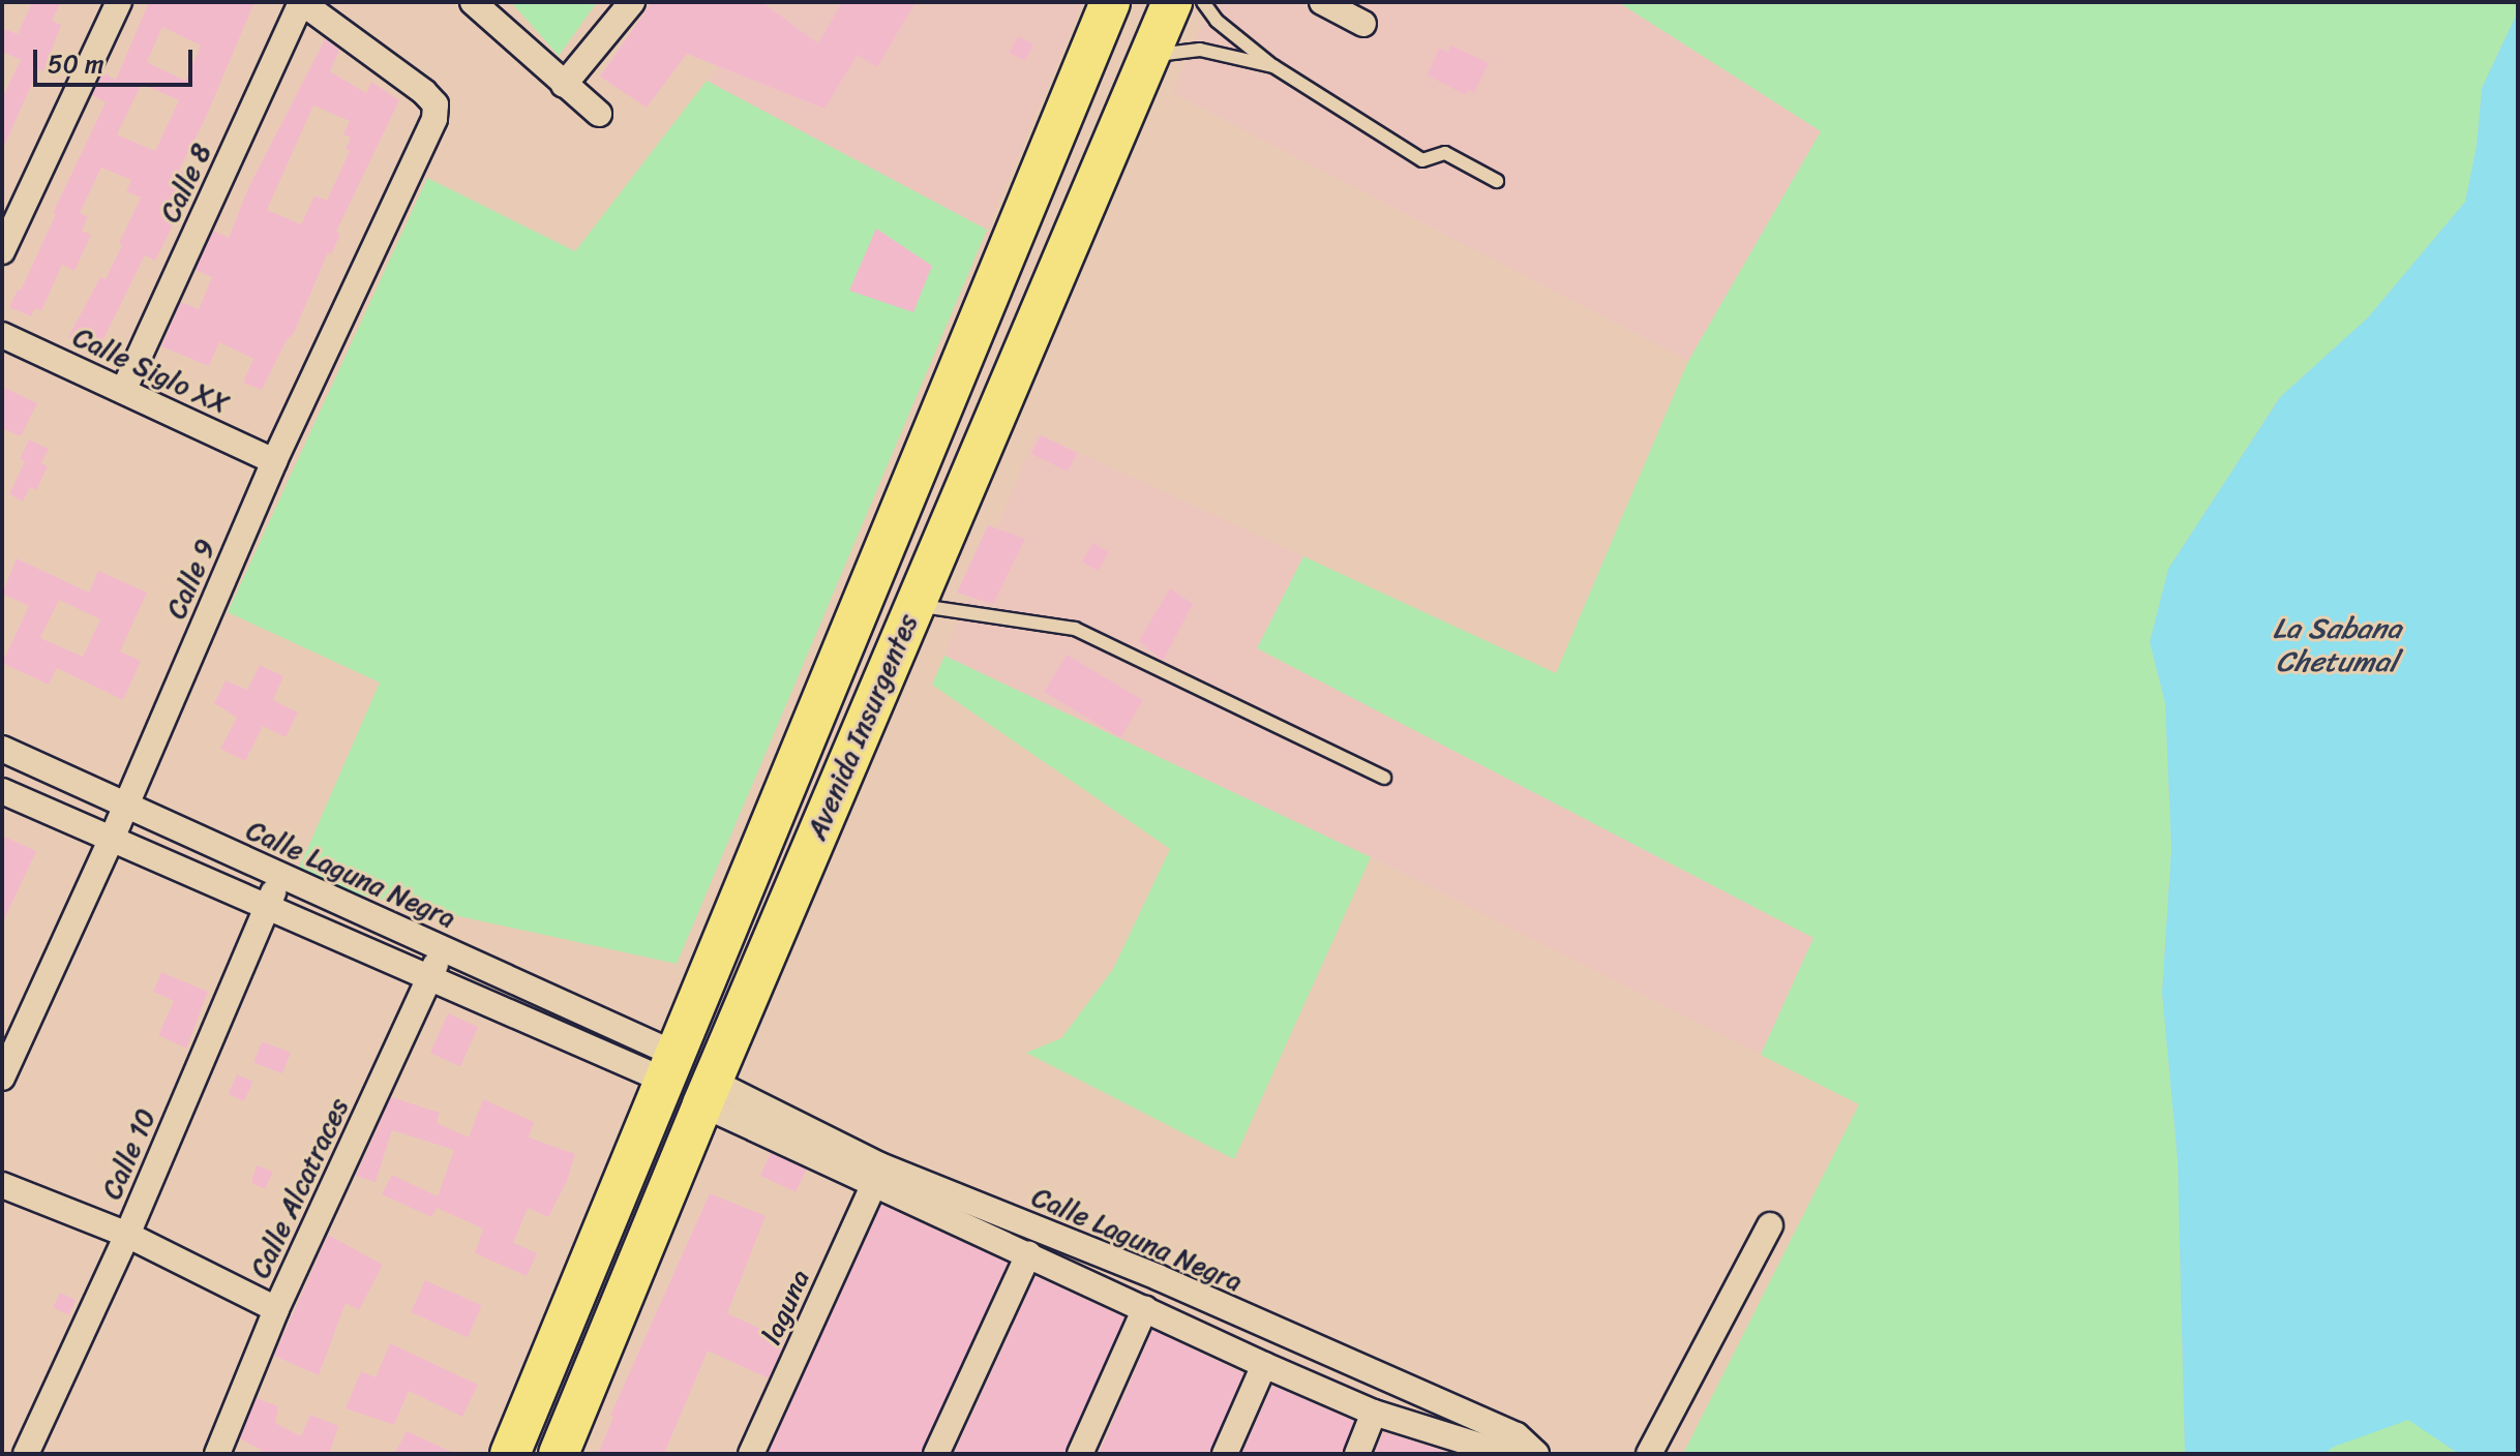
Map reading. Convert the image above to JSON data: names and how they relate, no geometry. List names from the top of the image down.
{
  "streets": {
    "main road": ["Avenida Insurgentes"],
    "street": [
      "Calle 8",
      "Calle Siglo XX",
      "Calle 9",
      "Calle Laguna Negra",
      "Calle 10",
      "Calle Alcatraces",
      "laguna"
    ]
  },
  "crossings": [
    ["Calle 8", "Calle Siglo XX"],
    ["Calle 8", "Calle 9"],
    ["Calle Siglo XX", "Calle 9"],
    ["Calle 9", "Calle Laguna Negra"],
    ["Avenida Insurgentes", "Calle Laguna Negra"],
    ["Calle Laguna Negra", "Calle 10"],
    ["Calle Laguna Negra", "Calle Alcatraces"],
    ["Calle Laguna Negra", "laguna"]
  ],
  "water": ["La Sabana Chetumal"],
  "scale_bar": "50 m"
}
